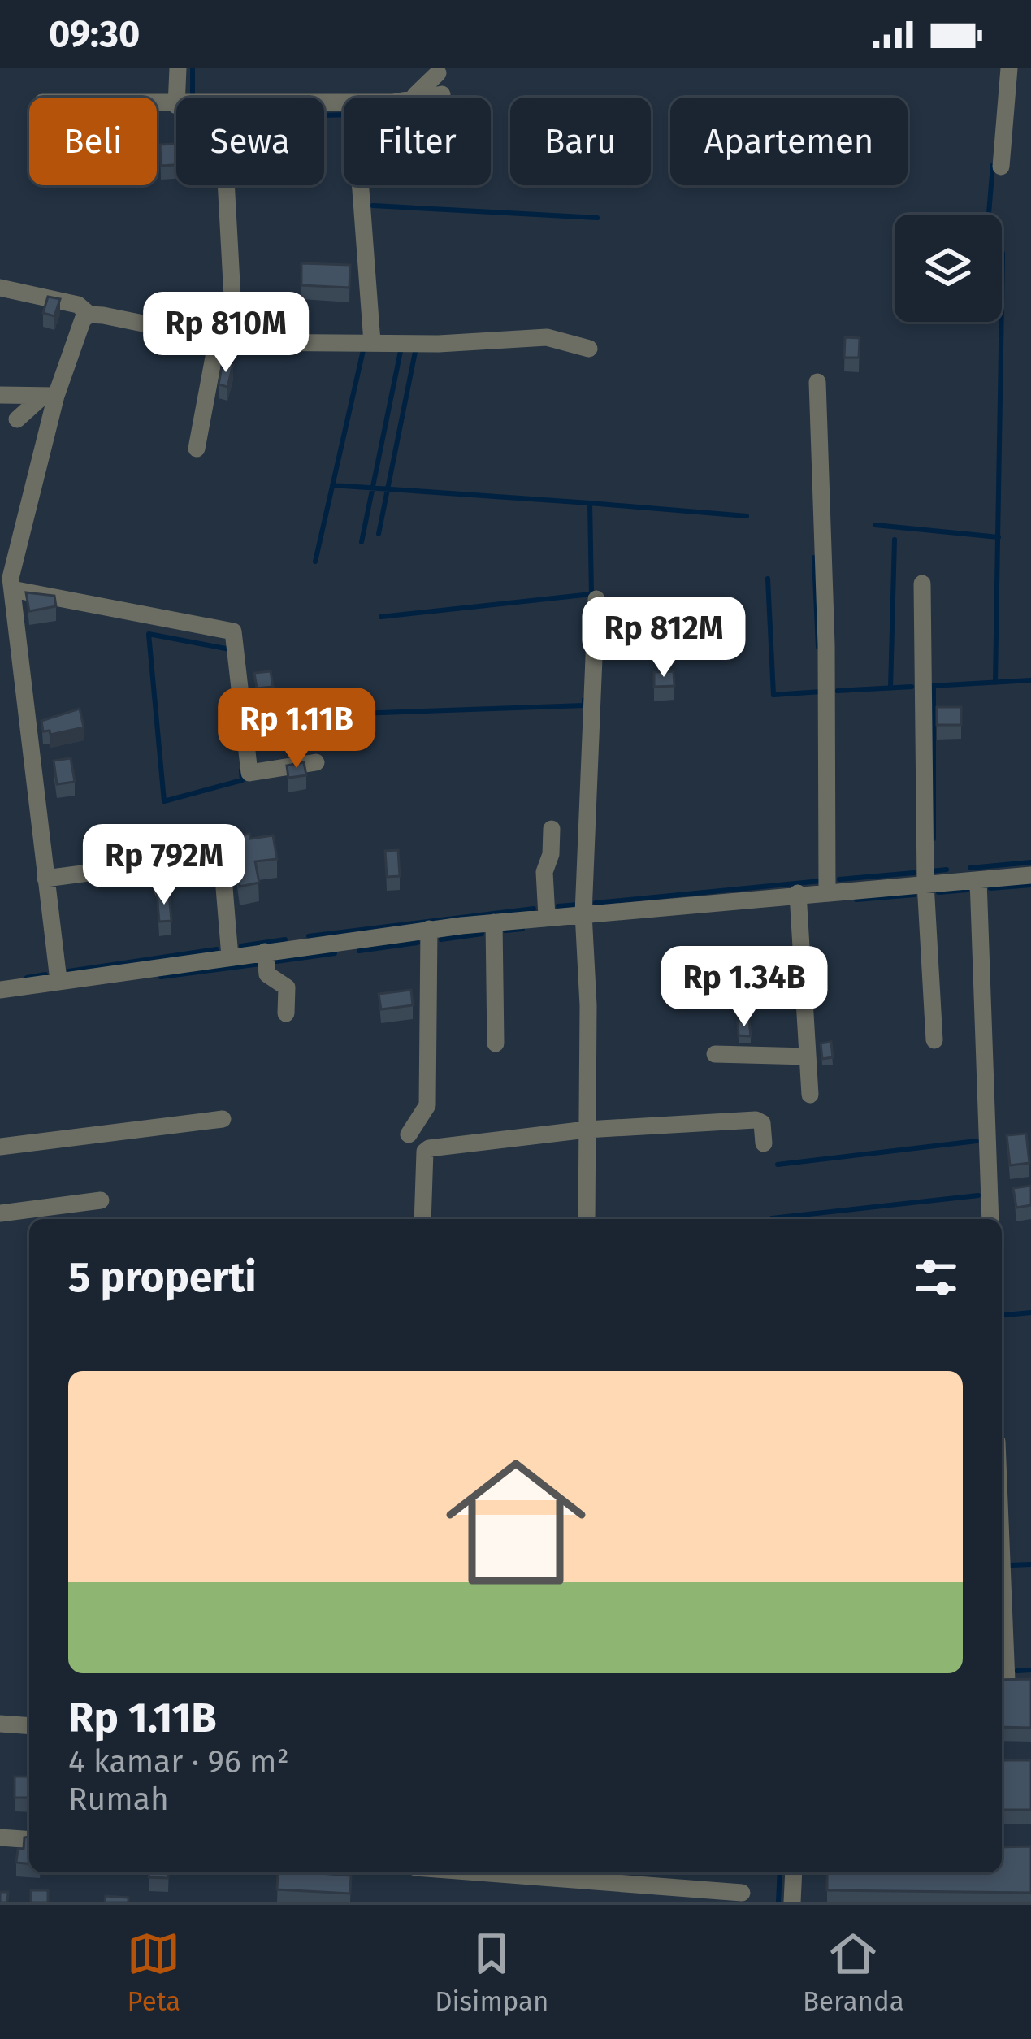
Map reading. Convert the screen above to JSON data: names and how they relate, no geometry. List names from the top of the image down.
{
  "page": {
    "status": "09:30",
    "chip": [
      "Beli",
      "Sewa",
      "Filter",
      "Baru",
      "Apartemen"
    ],
    "price": [
      "Rp 810M",
      "Rp 812M",
      "Rp 1.11B",
      "Rp 792M",
      "Rp 1.34B"
    ],
    "heading": "5 properti",
    "list": [
      {
        "name": "Rp 1.11B",
        "note": "4 kamar · 96 m² · Rumah"
      }
    ],
    "tabs": ["Peta", "Disimpan", "Beranda"]
  }
}
